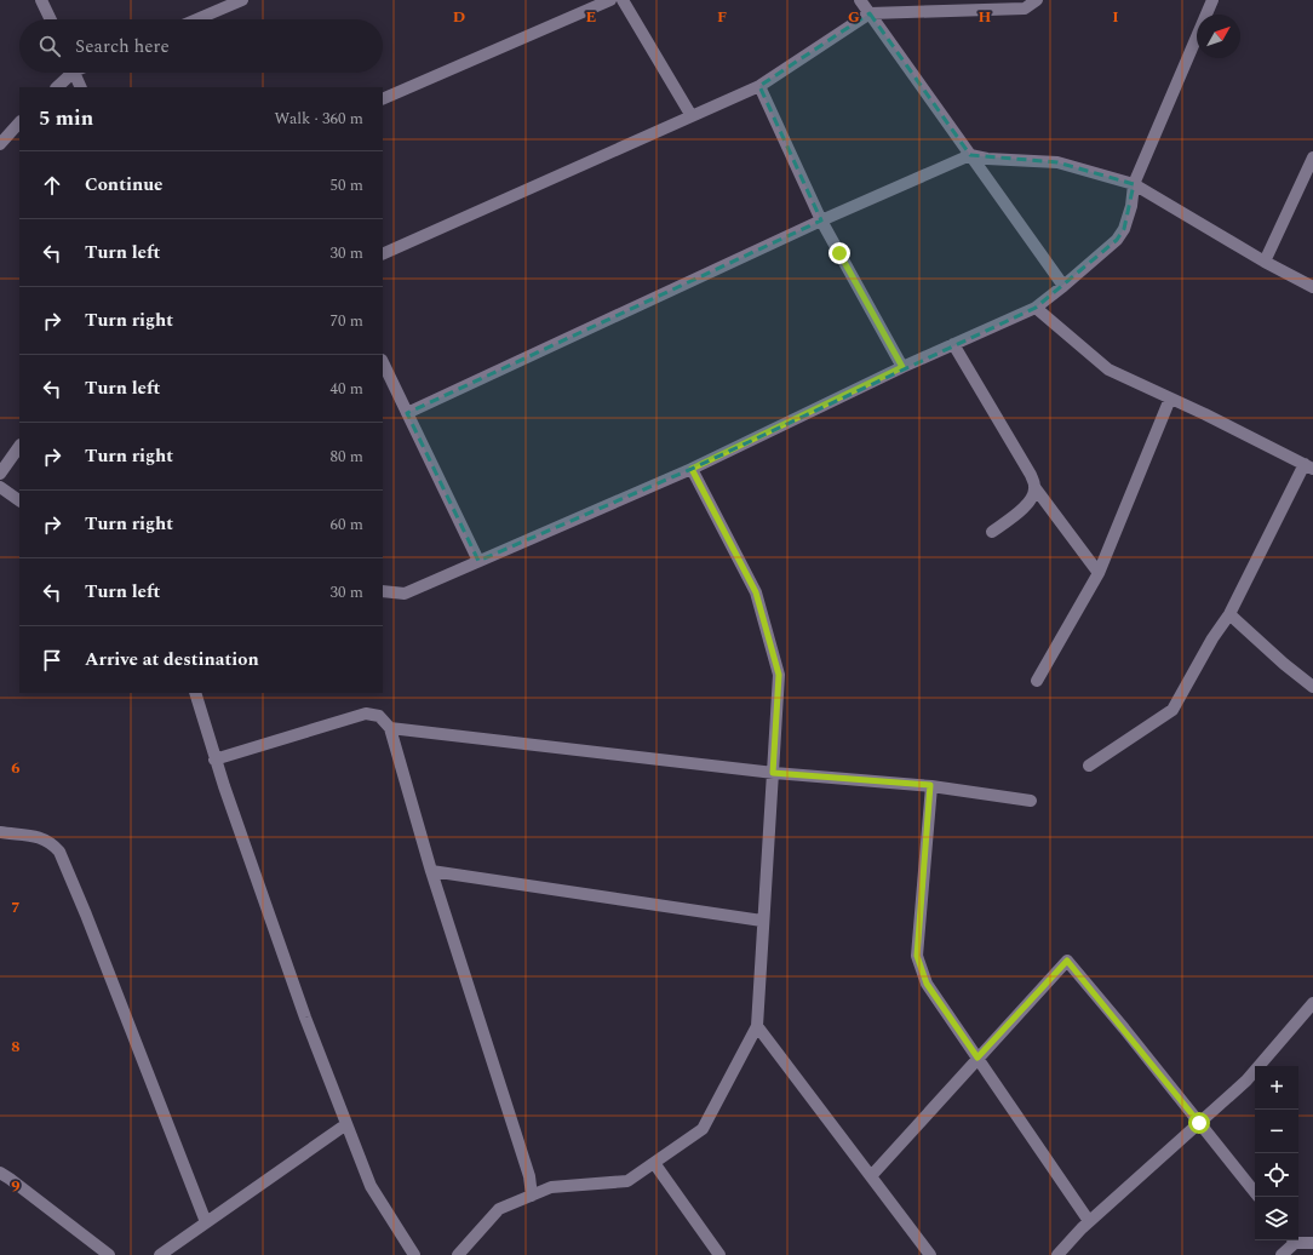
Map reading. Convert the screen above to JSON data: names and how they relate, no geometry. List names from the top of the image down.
{
  "north": "top right",
  "page": {
    "search": "Search here",
    "heading": ["5 min", "Walk · 360 m"],
    "list": [
      ["Continue", "50 m"],
      ["Turn left", "30 m"],
      ["Turn right", "70 m"],
      ["Turn left", "40 m"],
      ["Turn right", "80 m"],
      ["Turn right", "60 m"],
      ["Turn left", "30 m"],
      "Arrive at destination"
    ],
    "map_buttons": ["+", "−"]
  },
  "grid": {
    "columns": [
      "D",
      "E",
      "F",
      "G",
      "H",
      "I"
    ],
    "rows": [
      "6",
      "7",
      "8",
      "9"
    ]
  }
}
